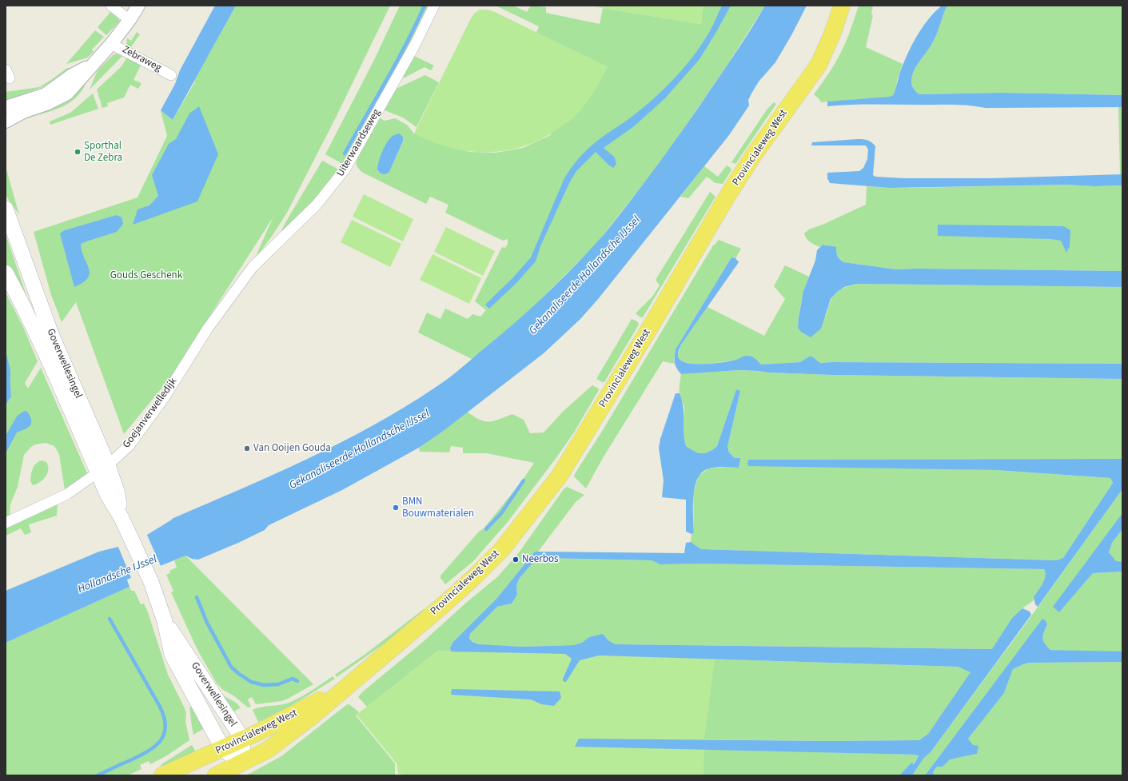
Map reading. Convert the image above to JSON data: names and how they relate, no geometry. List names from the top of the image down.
{
  "streets": {
    "main road": ["Provincialeweg West", "Goverwellesingel"],
    "street": ["Zebraweg", "Uiterwaardseweg", "Goejanverwelledijk"]
  },
  "crossings": [
    ["Uiterwaardseweg", "Goejanverwelledijk"],
    ["Provincialeweg West", "Goverwellesingel"],
    ["Goverwellesingel", "Goejanverwelledijk"]
  ],
  "water": ["Gekanaliseerde Hollandsche IJssel", "Hollandsche IJssel"],
  "parks": ["Gouds Geschenk"],
  "places": [
    "Sporthal De Zebra",
    "Van Ooijen Gouda",
    "BMN Bouwmaterialen",
    "Neerbos"
  ]
}
